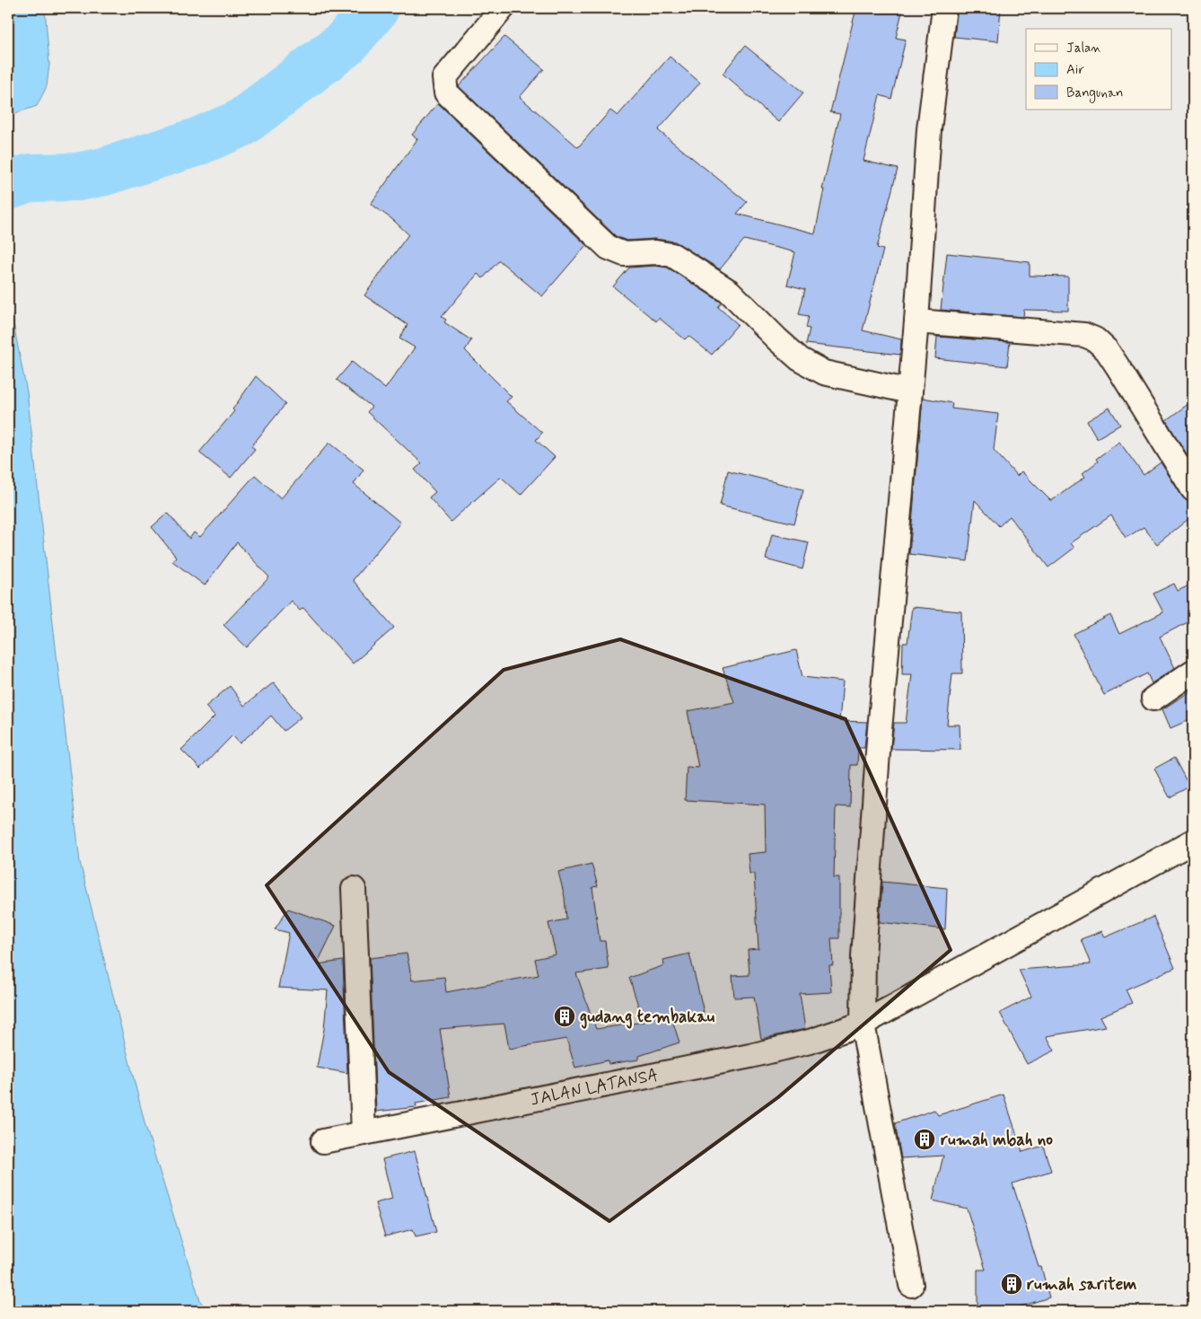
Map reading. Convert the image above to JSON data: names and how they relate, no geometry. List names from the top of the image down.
{
  "streets": {
    "street": ["JALAN LATANSA"]
  },
  "places": {
    "building": ["gudang tembakau", "rumah mbah no", "rumah saritem"]
  },
  "legend": ["Jalan", "Air", "Bangunan"]
}
